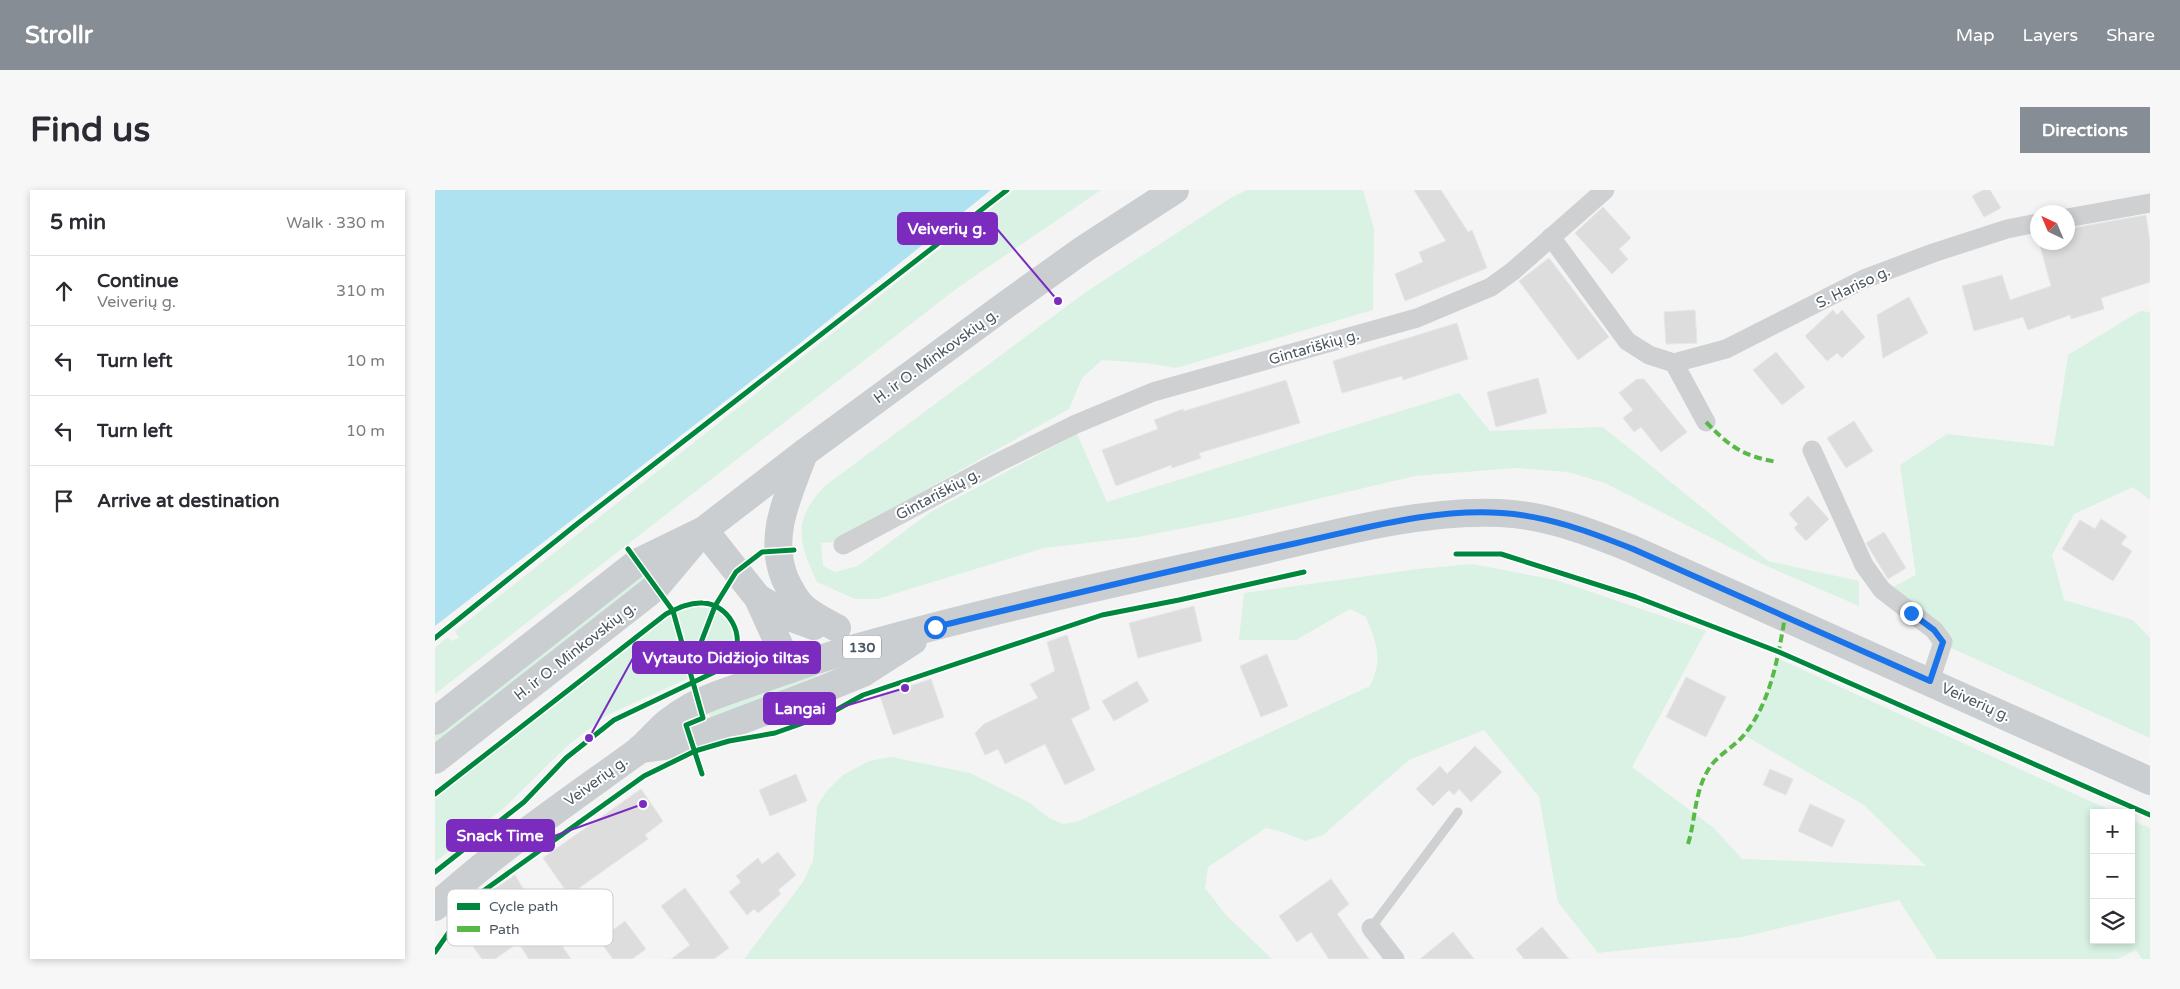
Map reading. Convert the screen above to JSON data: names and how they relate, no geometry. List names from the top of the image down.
{
  "streets": {
    "main road": ["H. ir O. Minkovskių g.", "130", "Veiverių g."],
    "street": ["S. Hariso g.", "Gintariškių g."]
  },
  "places": [
    "Veiverių g.",
    "Langai",
    "Vytauto Didžiojo tiltas",
    "Snack Time"
  ],
  "legend": ["Cycle path", "Path"],
  "north": "top left",
  "page": {
    "header": "Strollr",
    "nav": ["Map", "Layers", "Share"],
    "buttons": "Directions",
    "title": "Find us",
    "heading": ["5 min", "Walk · 330 m"],
    "list": [
      ["Continue", "Veiverių g.", "310 m"],
      ["Turn left", "10 m"],
      ["Turn left", "10 m"],
      "Arrive at destination"
    ],
    "map_buttons": ["+", "−"]
  }
}
